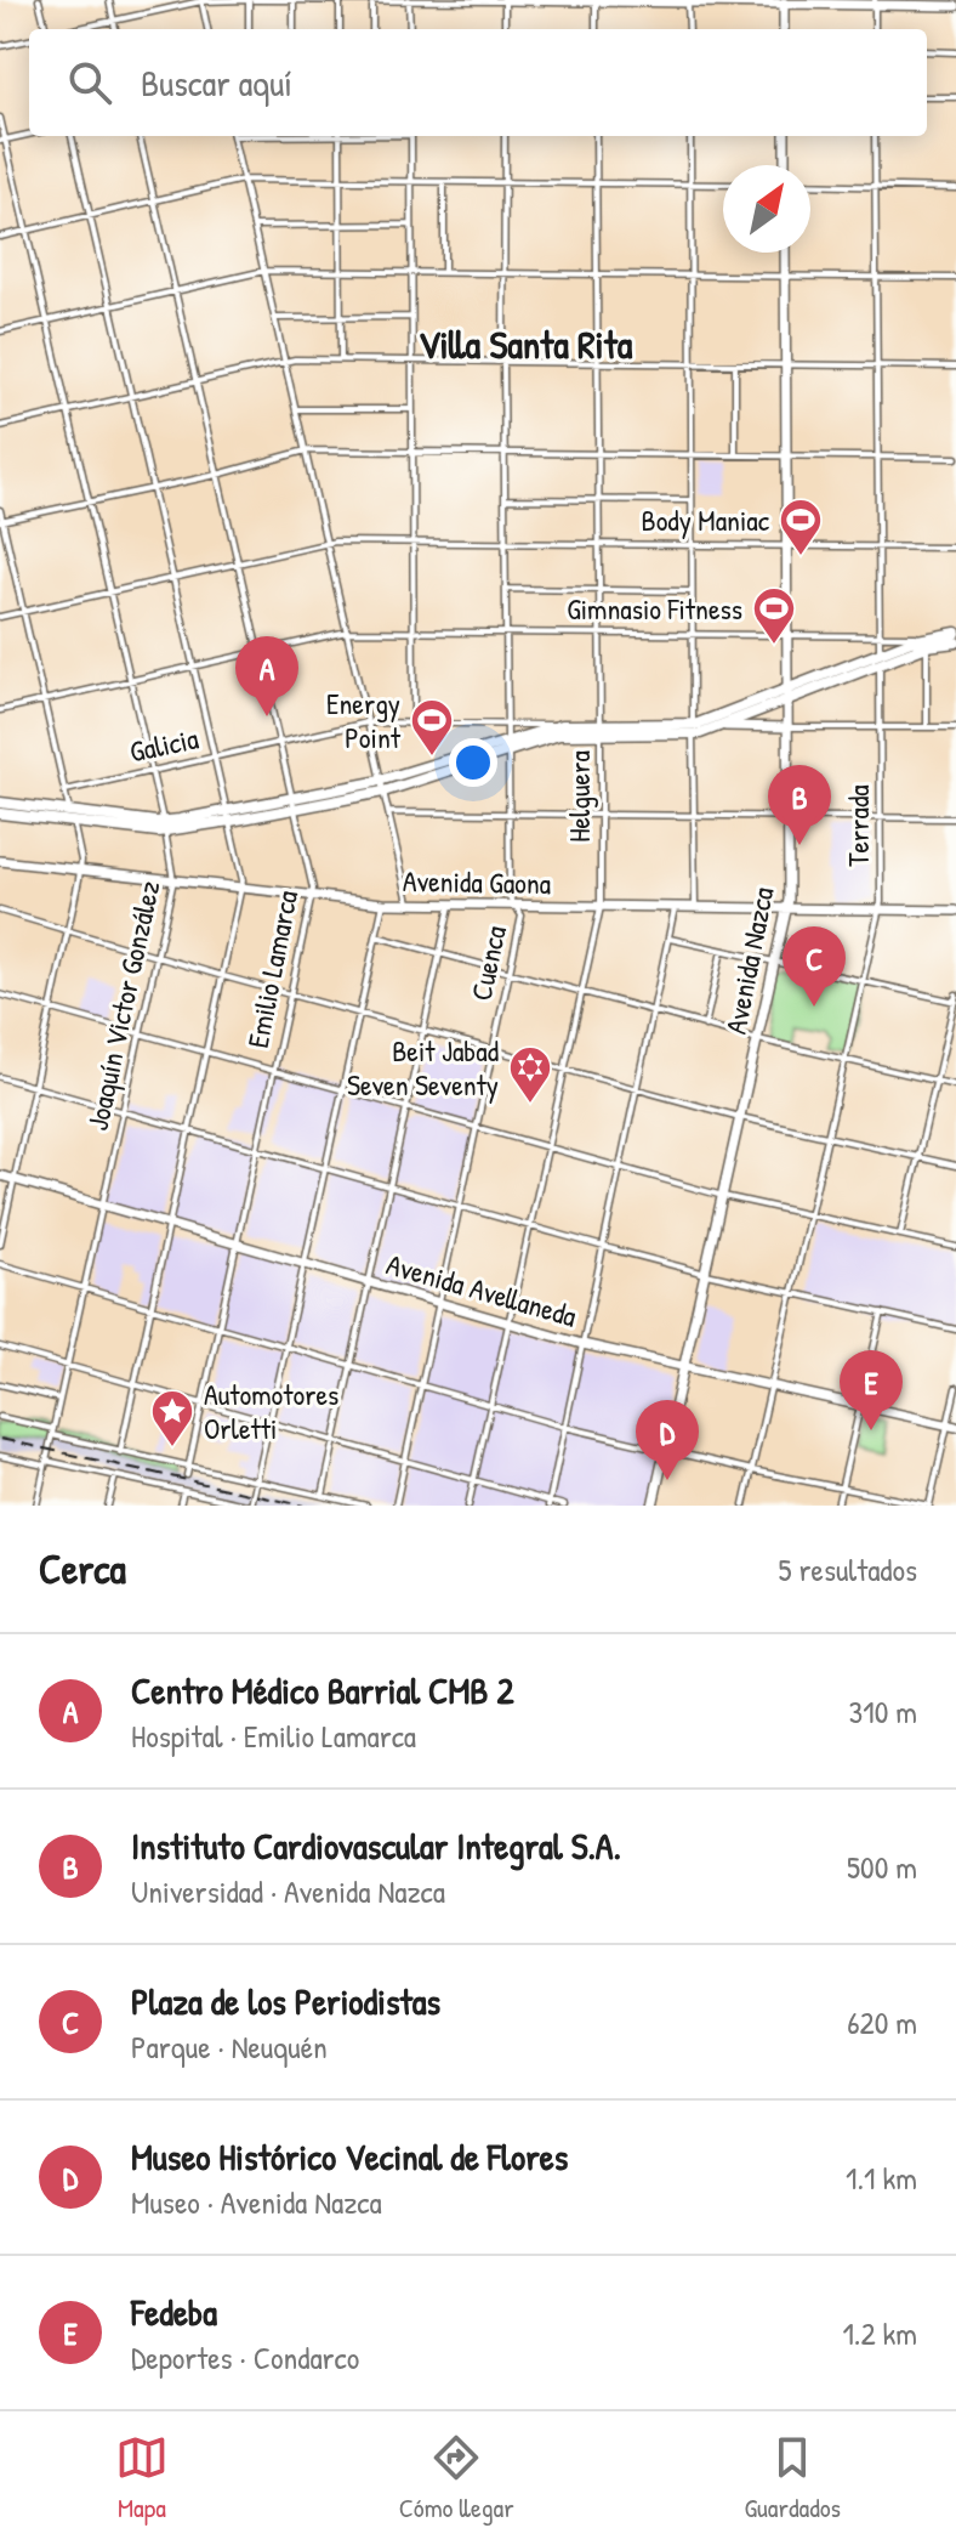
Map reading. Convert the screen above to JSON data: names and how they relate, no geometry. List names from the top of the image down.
{
  "streets": {
    "main road": ["Avenida Gaona", "Avenida Nazca", "Avenida Avellaneda"],
    "street": [
      "Galicia",
      "Helguera",
      "Terrada",
      "Cuenca",
      "Emilio Lamarca",
      "Joaquín Victor González"
    ]
  },
  "crossings": [
    ["Galicia", "Cuenca"],
    ["Galicia", "Emilio Lamarca"],
    ["Galicia", "Joaquín Victor González"],
    ["Helguera", "Avenida Gaona"],
    ["Helguera", "Avenida Avellaneda"],
    ["Terrada", "Avenida Gaona"],
    ["Terrada", "Avenida Avellaneda"],
    ["Avenida Gaona", "Avenida Nazca"],
    ["Avenida Gaona", "Cuenca"],
    ["Avenida Gaona", "Emilio Lamarca"],
    ["Avenida Gaona", "Joaquín Victor González"],
    ["Avenida Nazca", "Avenida Avellaneda"],
    ["Cuenca", "Avenida Avellaneda"],
    ["Emilio Lamarca", "Avenida Avellaneda"],
    ["Joaquín Victor González", "Avenida Avellaneda"]
  ],
  "districts": ["Villa Santa Rita"],
  "places": {
    "sports": ["Body Maniac", "Gimnasio Fitness", "Energy Point"],
    "synagogue": ["Beit Jabad Seven Seventy"],
    "place": ["Automotores Orletti"]
  },
  "north": "top right",
  "page": {
    "search": "Buscar aquí",
    "pins": [
      "A",
      "B",
      "C",
      "E",
      "D"
    ],
    "heading": ["Cerca", "5 resultados"],
    "list": [
      {
        "mark": "A",
        "name": "Centro Médico Barrial CMB 2",
        "note": "Hospital · Emilio Lamarca",
        "value": "310 m"
      },
      {
        "mark": "B",
        "name": "Instituto Cardiovascular Integral S.A.",
        "note": "Universidad · Avenida Nazca",
        "value": "500 m"
      },
      {
        "mark": "C",
        "name": "Plaza de los Periodistas",
        "note": "Parque · Neuquén",
        "value": "620 m"
      },
      {
        "mark": "D",
        "name": "Museo Histórico Vecinal de Flores",
        "note": "Museo · Avenida Nazca",
        "value": "1.1 km"
      },
      {
        "mark": "E",
        "name": "Fedeba",
        "note": "Deportes · Condarco",
        "value": "1.2 km"
      }
    ],
    "nav": ["Mapa", "Cómo llegar", "Guardados"]
  }
}
